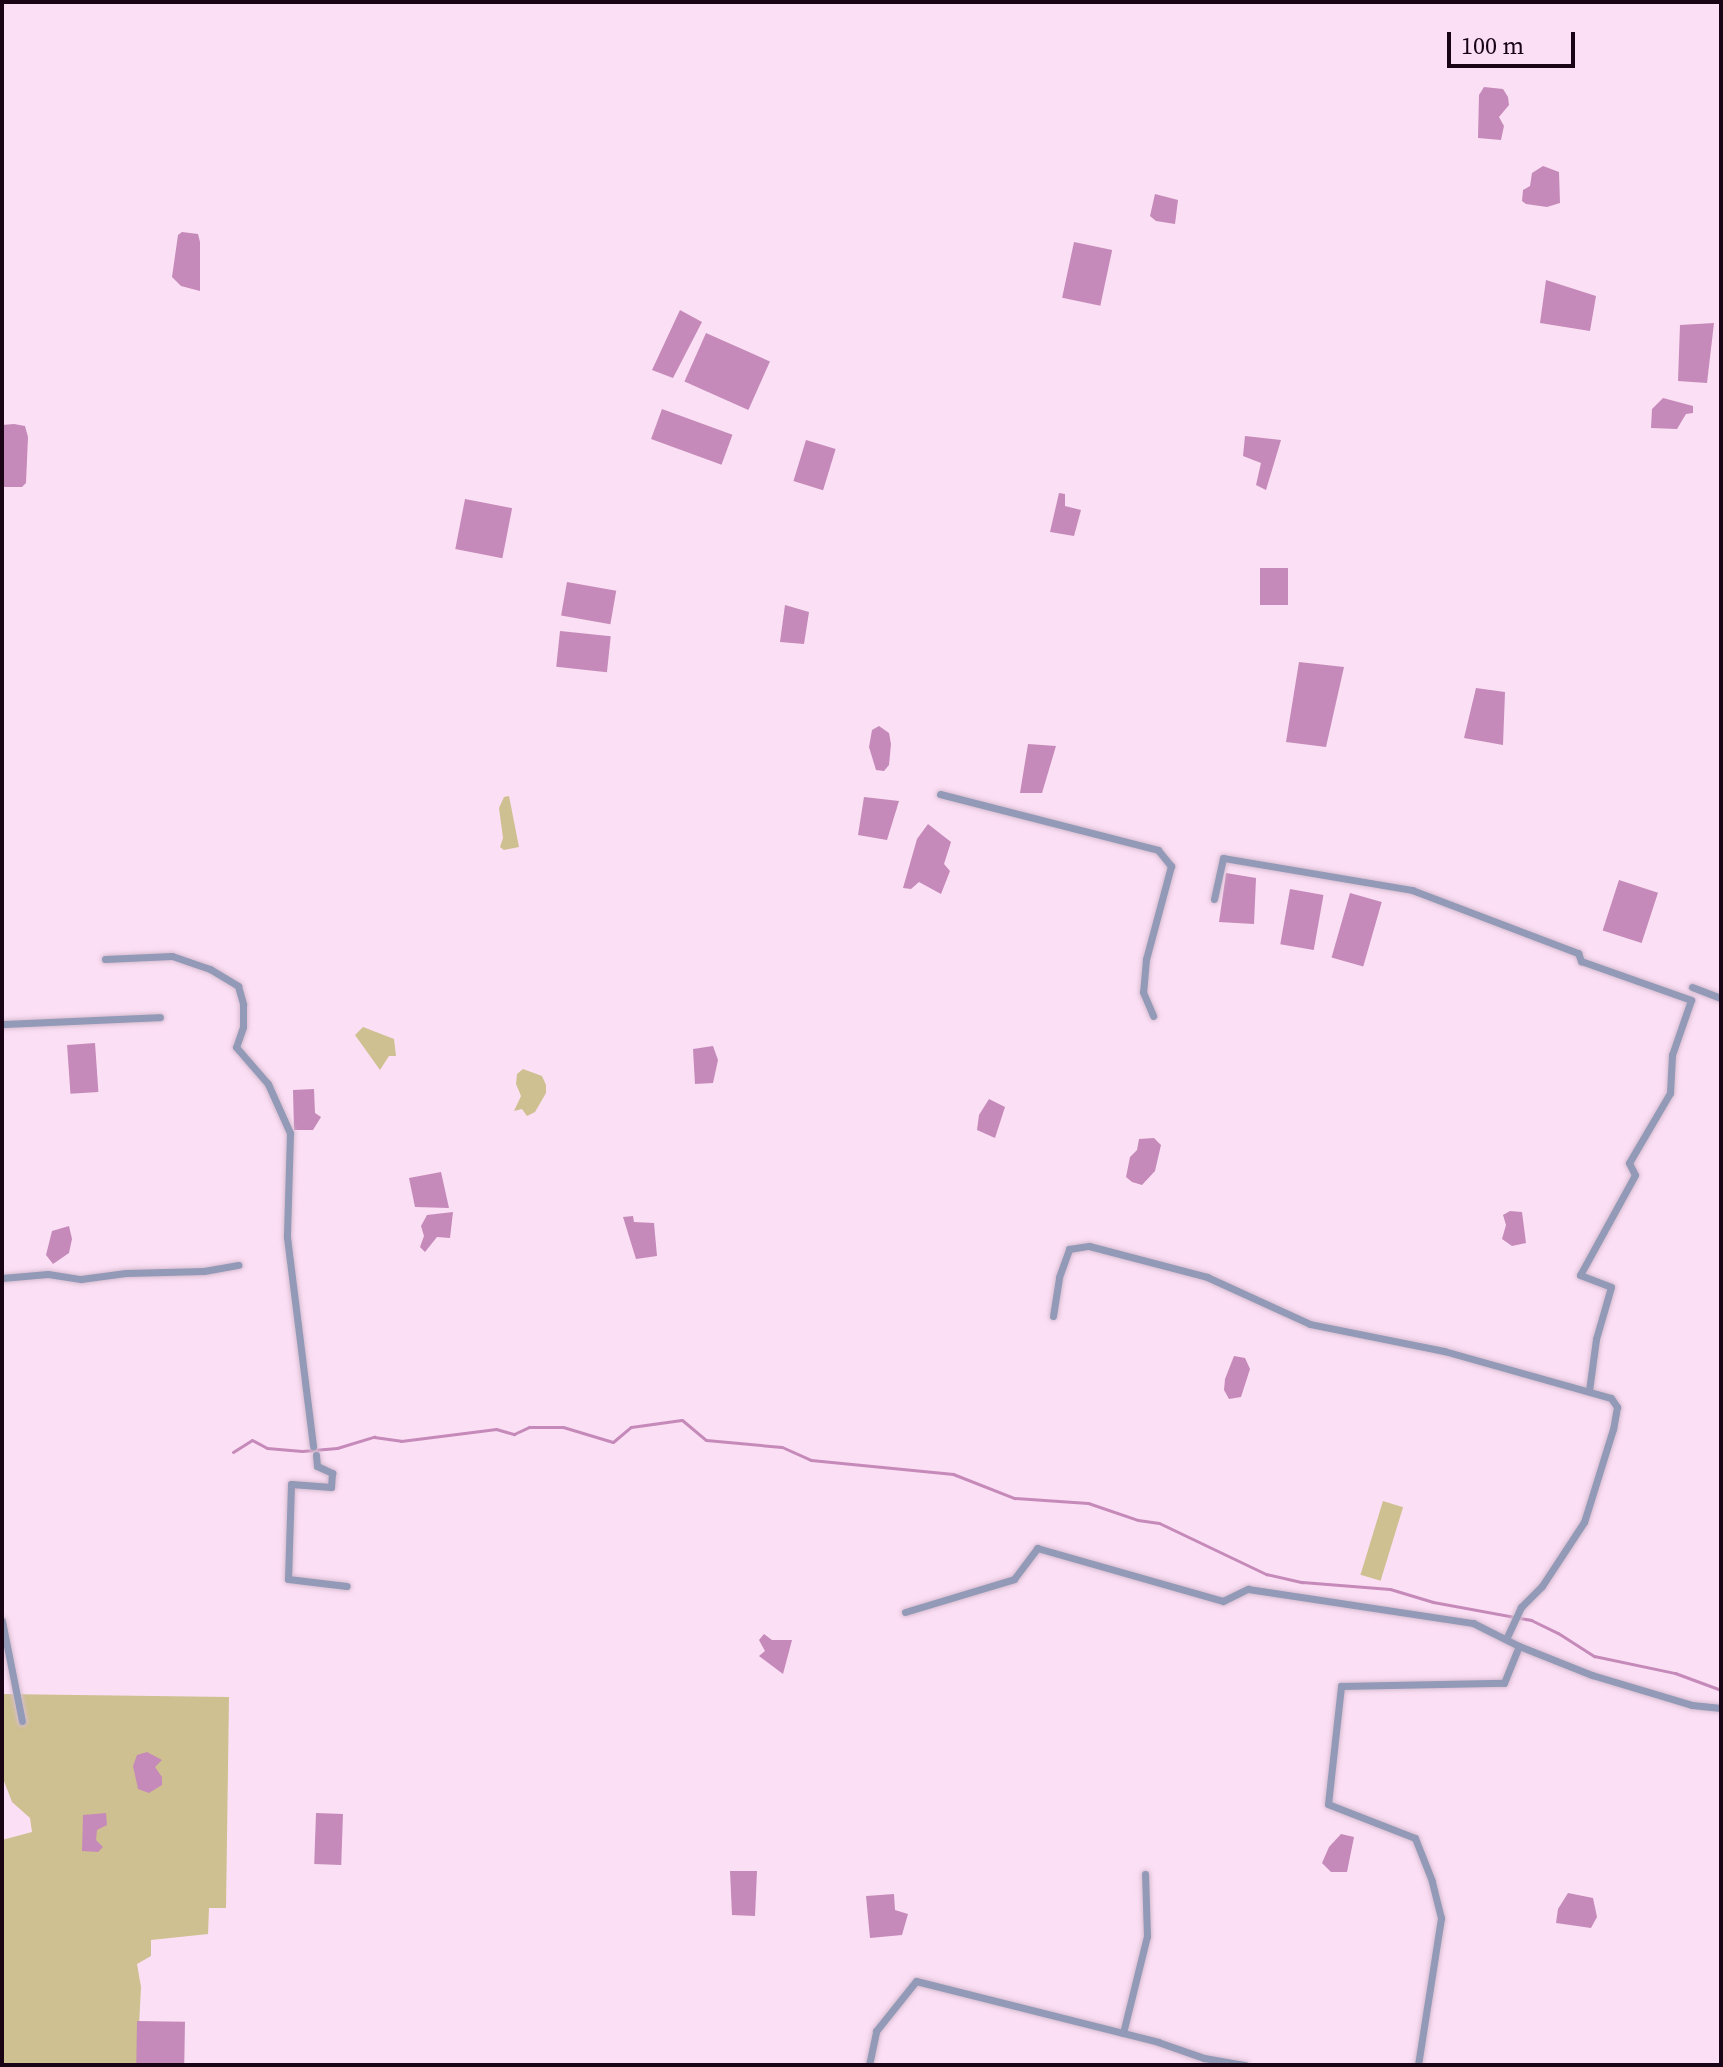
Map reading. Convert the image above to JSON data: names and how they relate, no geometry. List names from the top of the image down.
{
  "scale_bar": "100 m"
}
